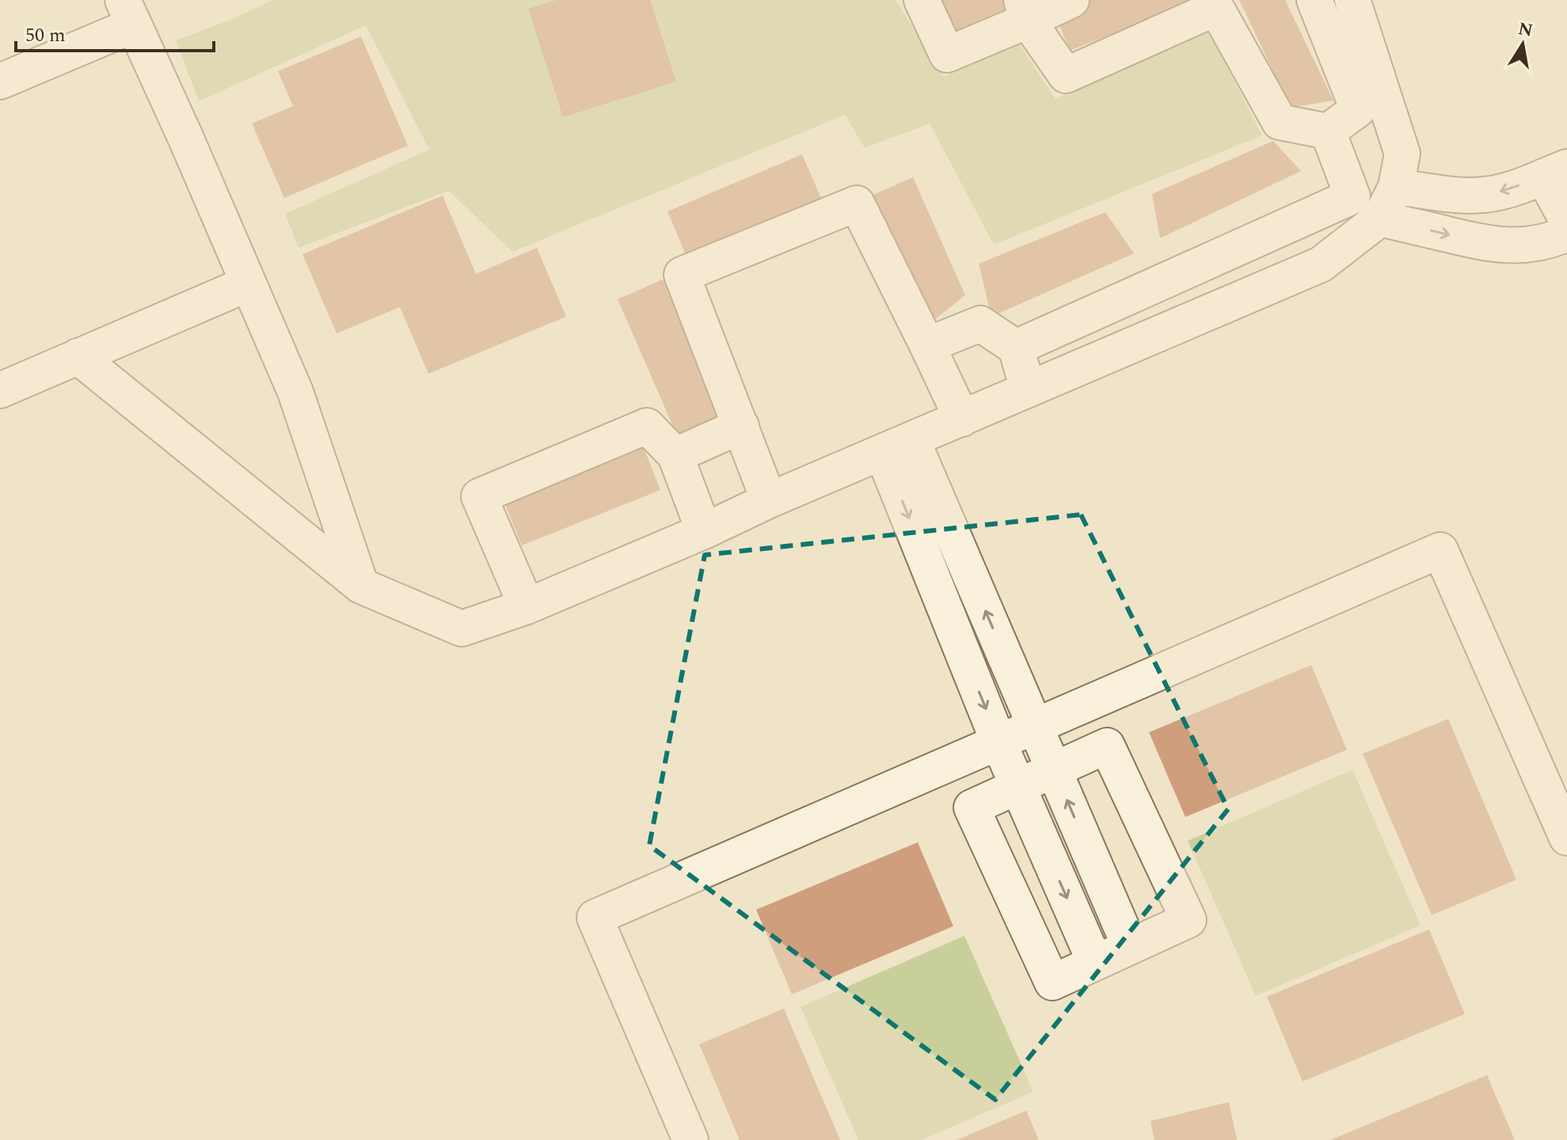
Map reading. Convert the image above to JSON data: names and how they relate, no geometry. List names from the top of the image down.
{
  "scale_bar": "50 m",
  "north": "top"
}
